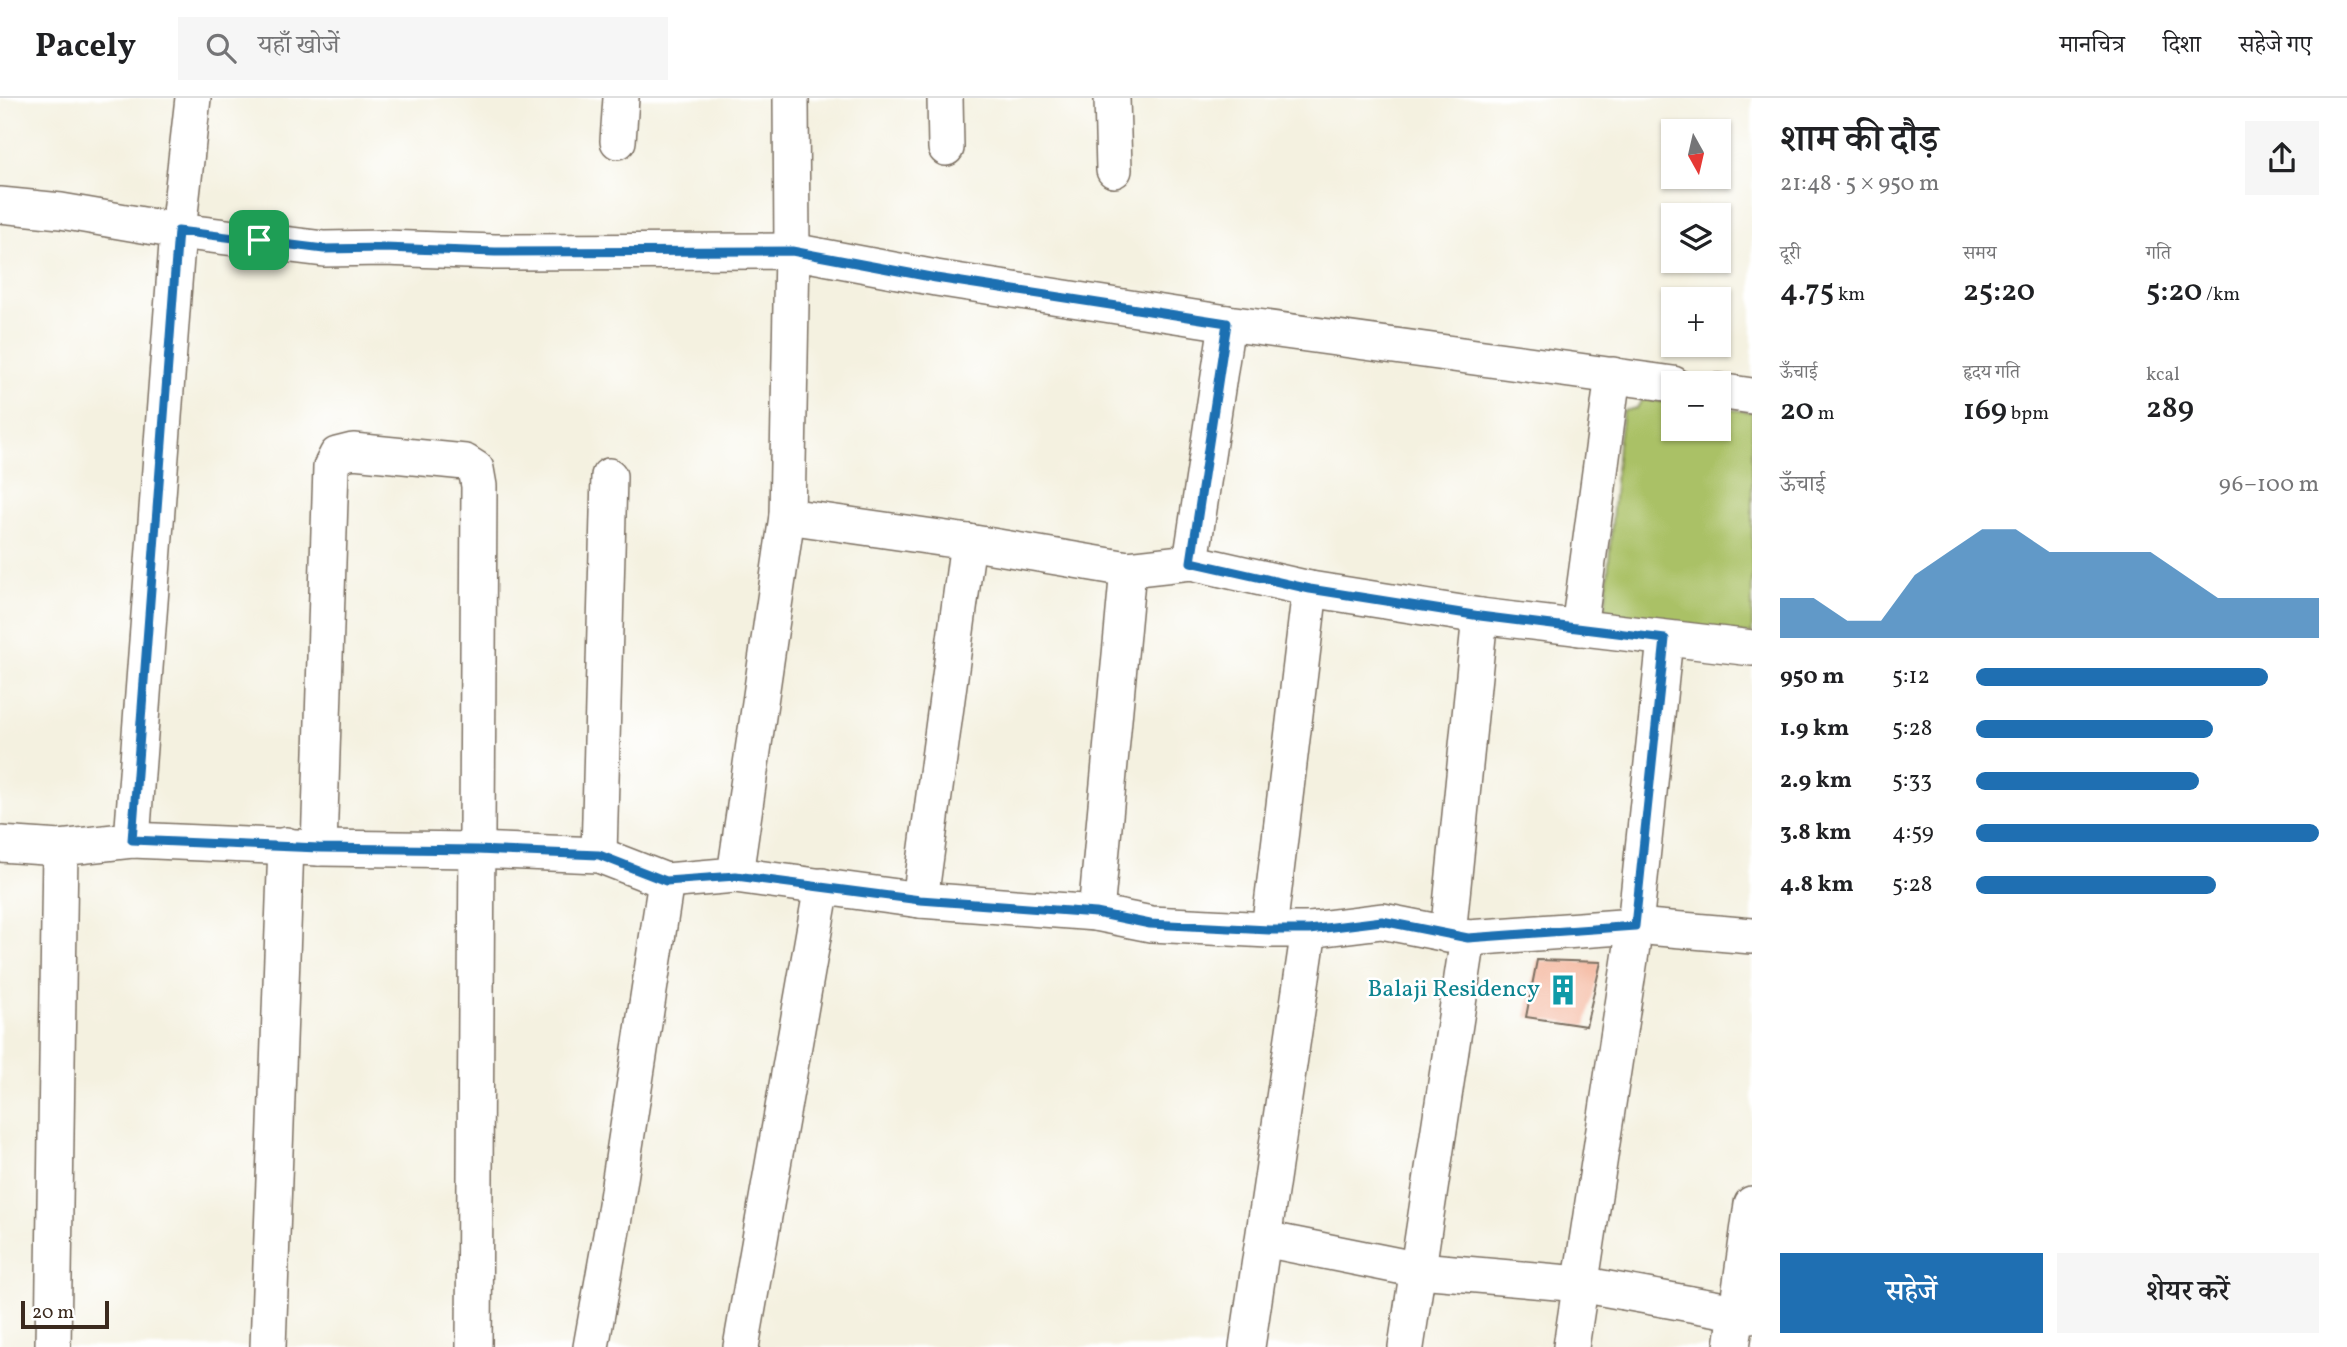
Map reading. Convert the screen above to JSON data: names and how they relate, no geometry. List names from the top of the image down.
{
  "places": {
    "building": ["Balaji Residency"]
  },
  "scale_bar": "20 m",
  "north": "bottom",
  "page": {
    "header": "Pacely",
    "search": "यहाँ खोजें",
    "nav": ["मानचित्र", "दिशा", "सहेजे गए"],
    "heading": ["शाम की दौड़", "21:48 · 5 × 950 m"],
    "map_buttons": ["+", "−"],
    "stats": [
      ["दूरी", "4.75 km"],
      ["समय", "25:20"],
      ["गति", "5:20 /km"],
      ["ऊँचाई", "20 m"],
      ["हृदय गति", "169 bpm"],
      ["kcal", "289"]
    ],
    "chart": ["ऊँचाई", "96–100 m"],
    "list": [
      {
        "name": "950 m",
        "note": "5:12"
      },
      {
        "name": "1.9 km",
        "note": "5:28"
      },
      {
        "name": "2.9 km",
        "note": "5:33"
      },
      {
        "name": "3.8 km",
        "note": "4:59"
      },
      {
        "name": "4.8 km",
        "note": "5:28"
      }
    ],
    "buttons": ["सहेजें", "शेयर करें"],
    "scale": "20 m"
  }
}
